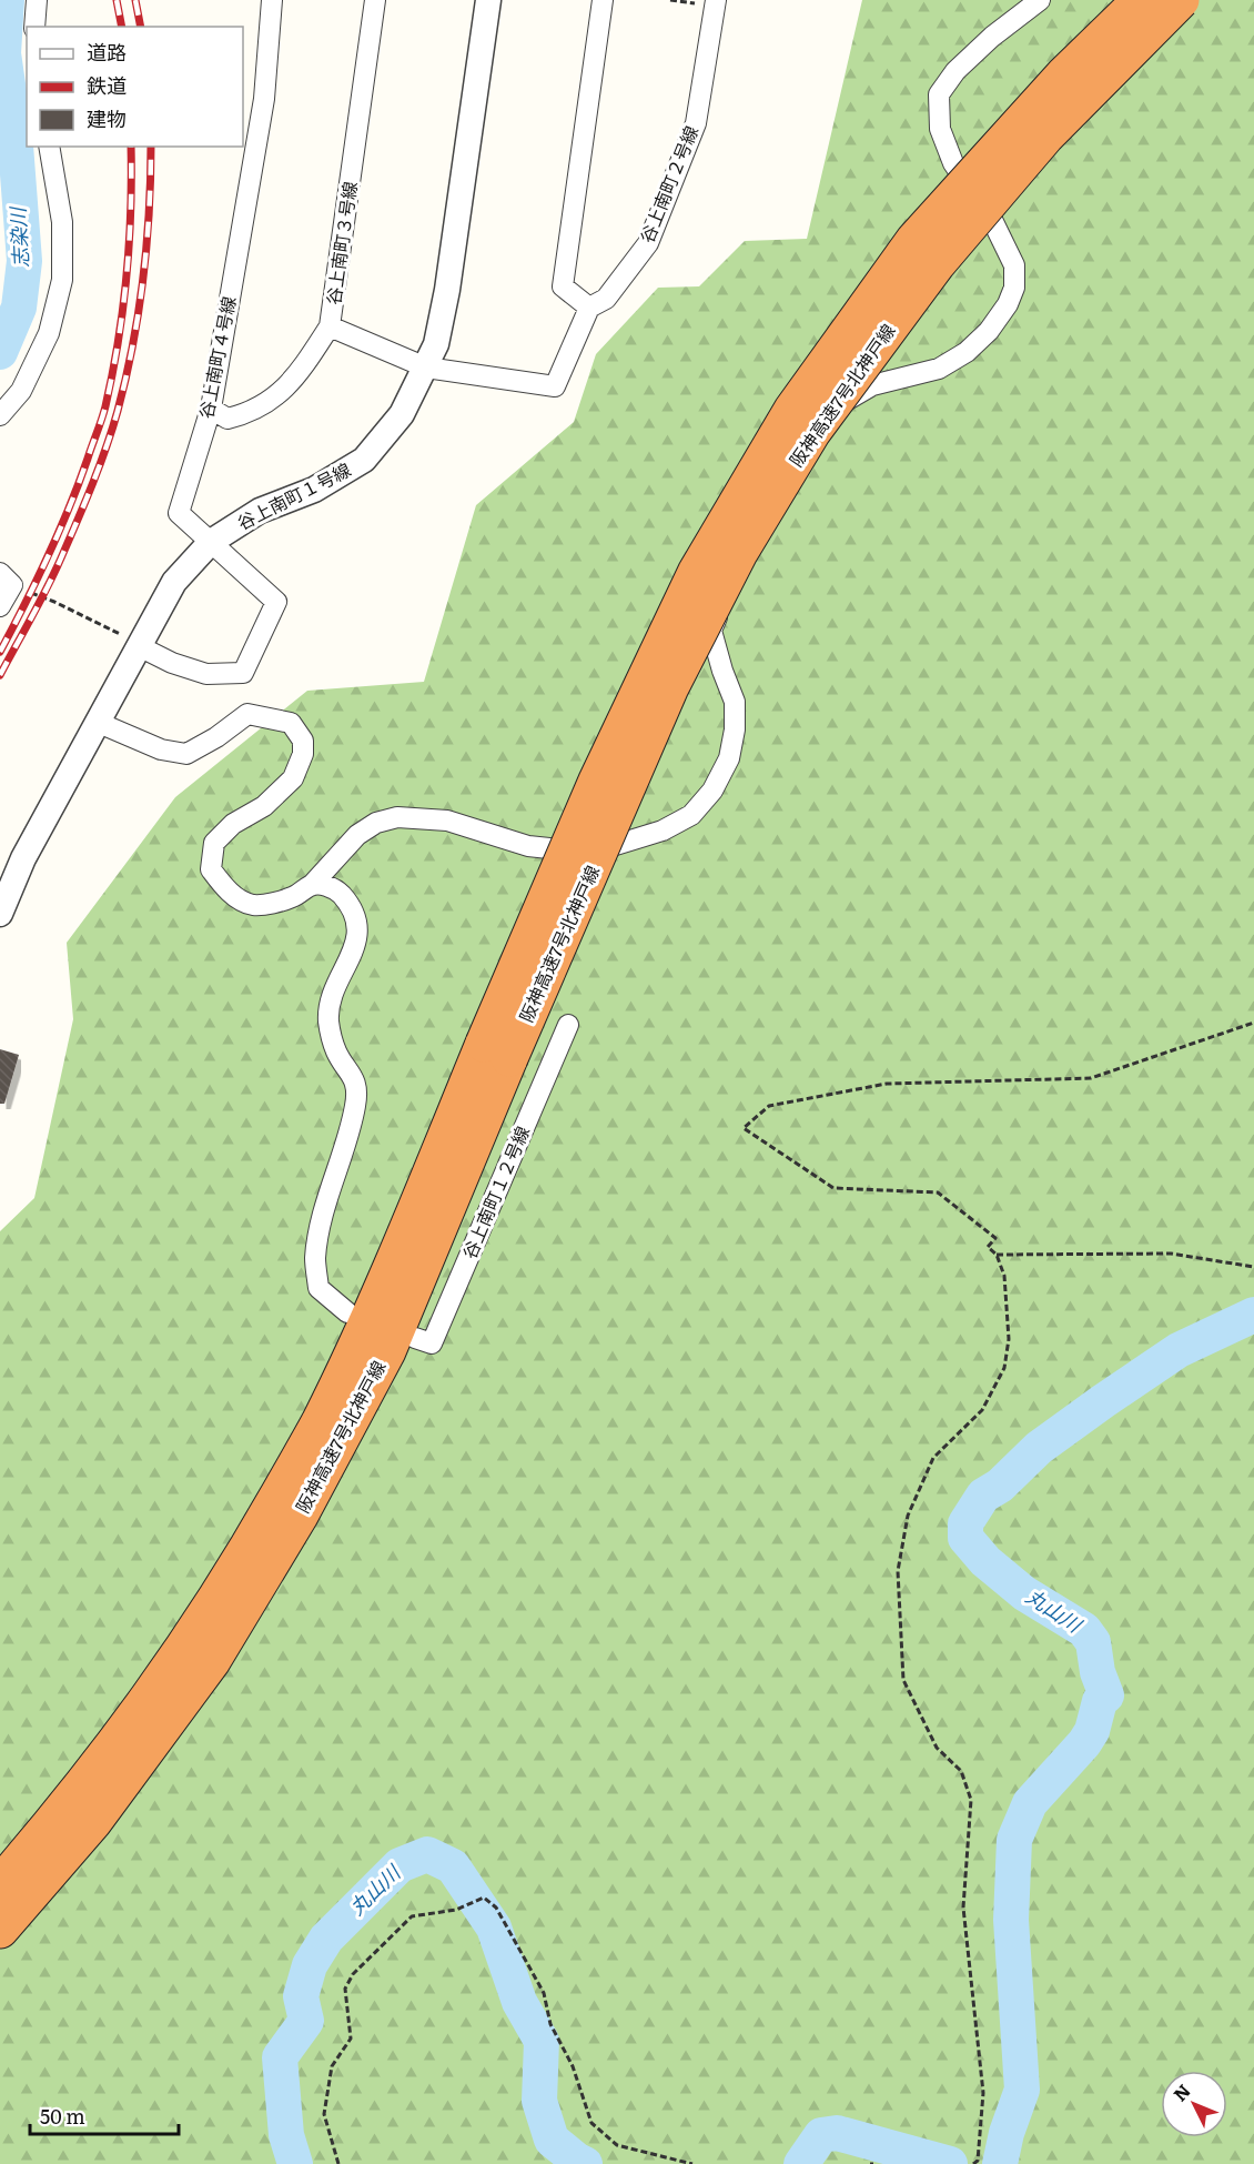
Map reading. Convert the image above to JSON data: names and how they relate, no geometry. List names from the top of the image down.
{
  "streets": {
    "highway": ["阪神高速7号北神戸線"],
    "street": [
      "谷上南町２号線",
      "谷上南町３号線",
      "谷上南町４号線",
      "谷上南町１号線",
      "谷上南町１２号線"
    ]
  },
  "crossings": [
    ["谷上南町２号線", "谷上南町３号線"],
    ["谷上南町２号線", "谷上南町１号線"],
    ["谷上南町３号線", "谷上南町４号線"],
    ["谷上南町４号線", "谷上南町１号線"]
  ],
  "water": ["志染川", "丸山川"],
  "legend": ["道路", "鉄道", "建物"],
  "scale_bar": "50 m",
  "north": "top left"
}
